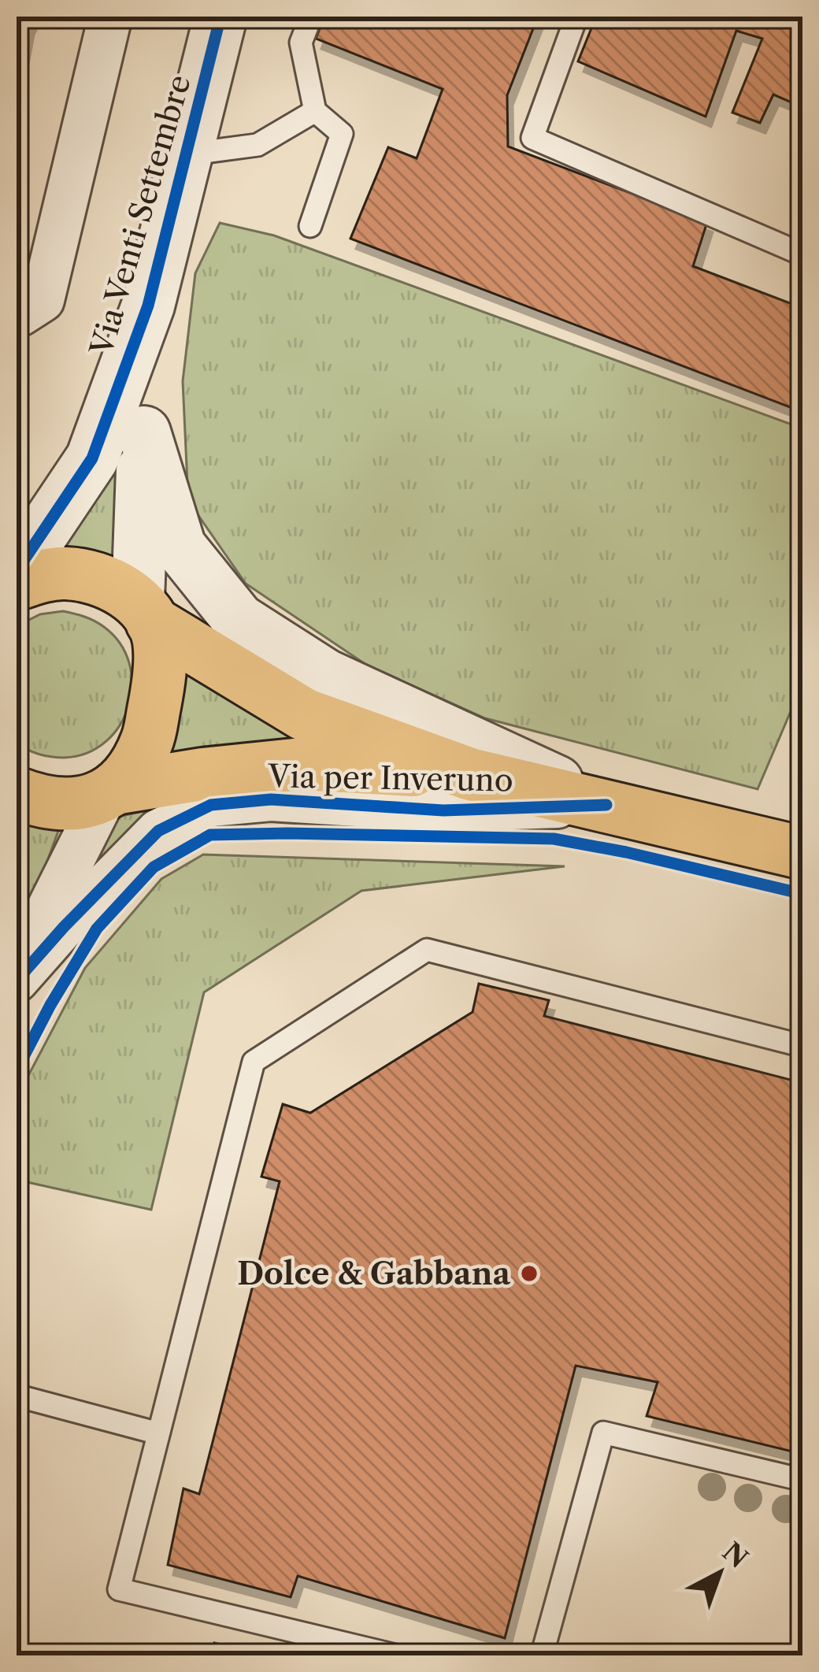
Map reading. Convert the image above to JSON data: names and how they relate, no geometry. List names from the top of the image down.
{
  "streets": {
    "main road": ["Via per Inveruno"],
    "street": ["Via Venti Settembre"]
  },
  "crossings": [
    ["Via Venti Settembre", "Via per Inveruno"]
  ],
  "places": ["Dolce & Gabbana"],
  "north": "top right"
}
